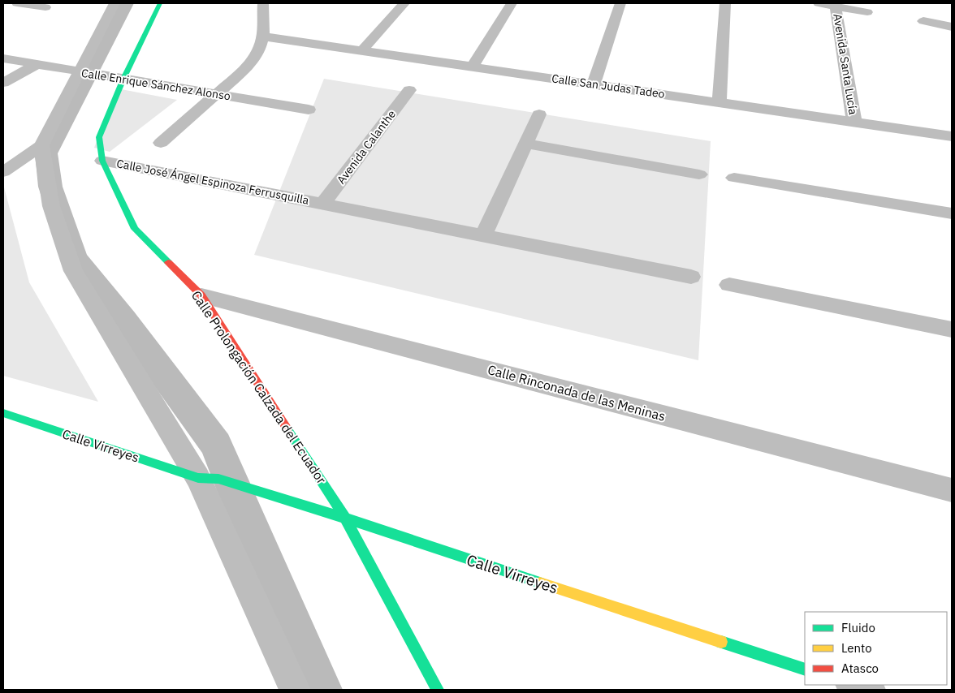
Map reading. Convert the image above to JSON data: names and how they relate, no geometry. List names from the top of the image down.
{
  "streets": {
    "street": [
      "Avenida Santa Lucía",
      "Calle Enrique Sánchez Alonso",
      "Calle San Judas Tadeo",
      "Avenida Calanthe",
      "Calle José Ángel Espinoza Ferrusquilla",
      "Calle Prolongación Calzada del Ecuador",
      "Calle Rinconada de las Meninas",
      "Calle Virreyes"
    ]
  },
  "crossings": [
    ["Avenida Santa Lucía", "Calle San Judas Tadeo"],
    ["Calle Enrique Sánchez Alonso", "Calle Prolongación Calzada del Ecuador"],
    ["Avenida Calanthe", "Calle José Ángel Espinoza Ferrusquilla"],
    ["Calle José Ángel Espinoza Ferrusquilla", "Calle Prolongación Calzada del Ecuador"],
    ["Calle Prolongación Calzada del Ecuador", "Calle Rinconada de las Meninas"],
    ["Calle Prolongación Calzada del Ecuador", "Calle Virreyes"]
  ],
  "legend": ["Fluido", "Lento", "Atasco"]
}
